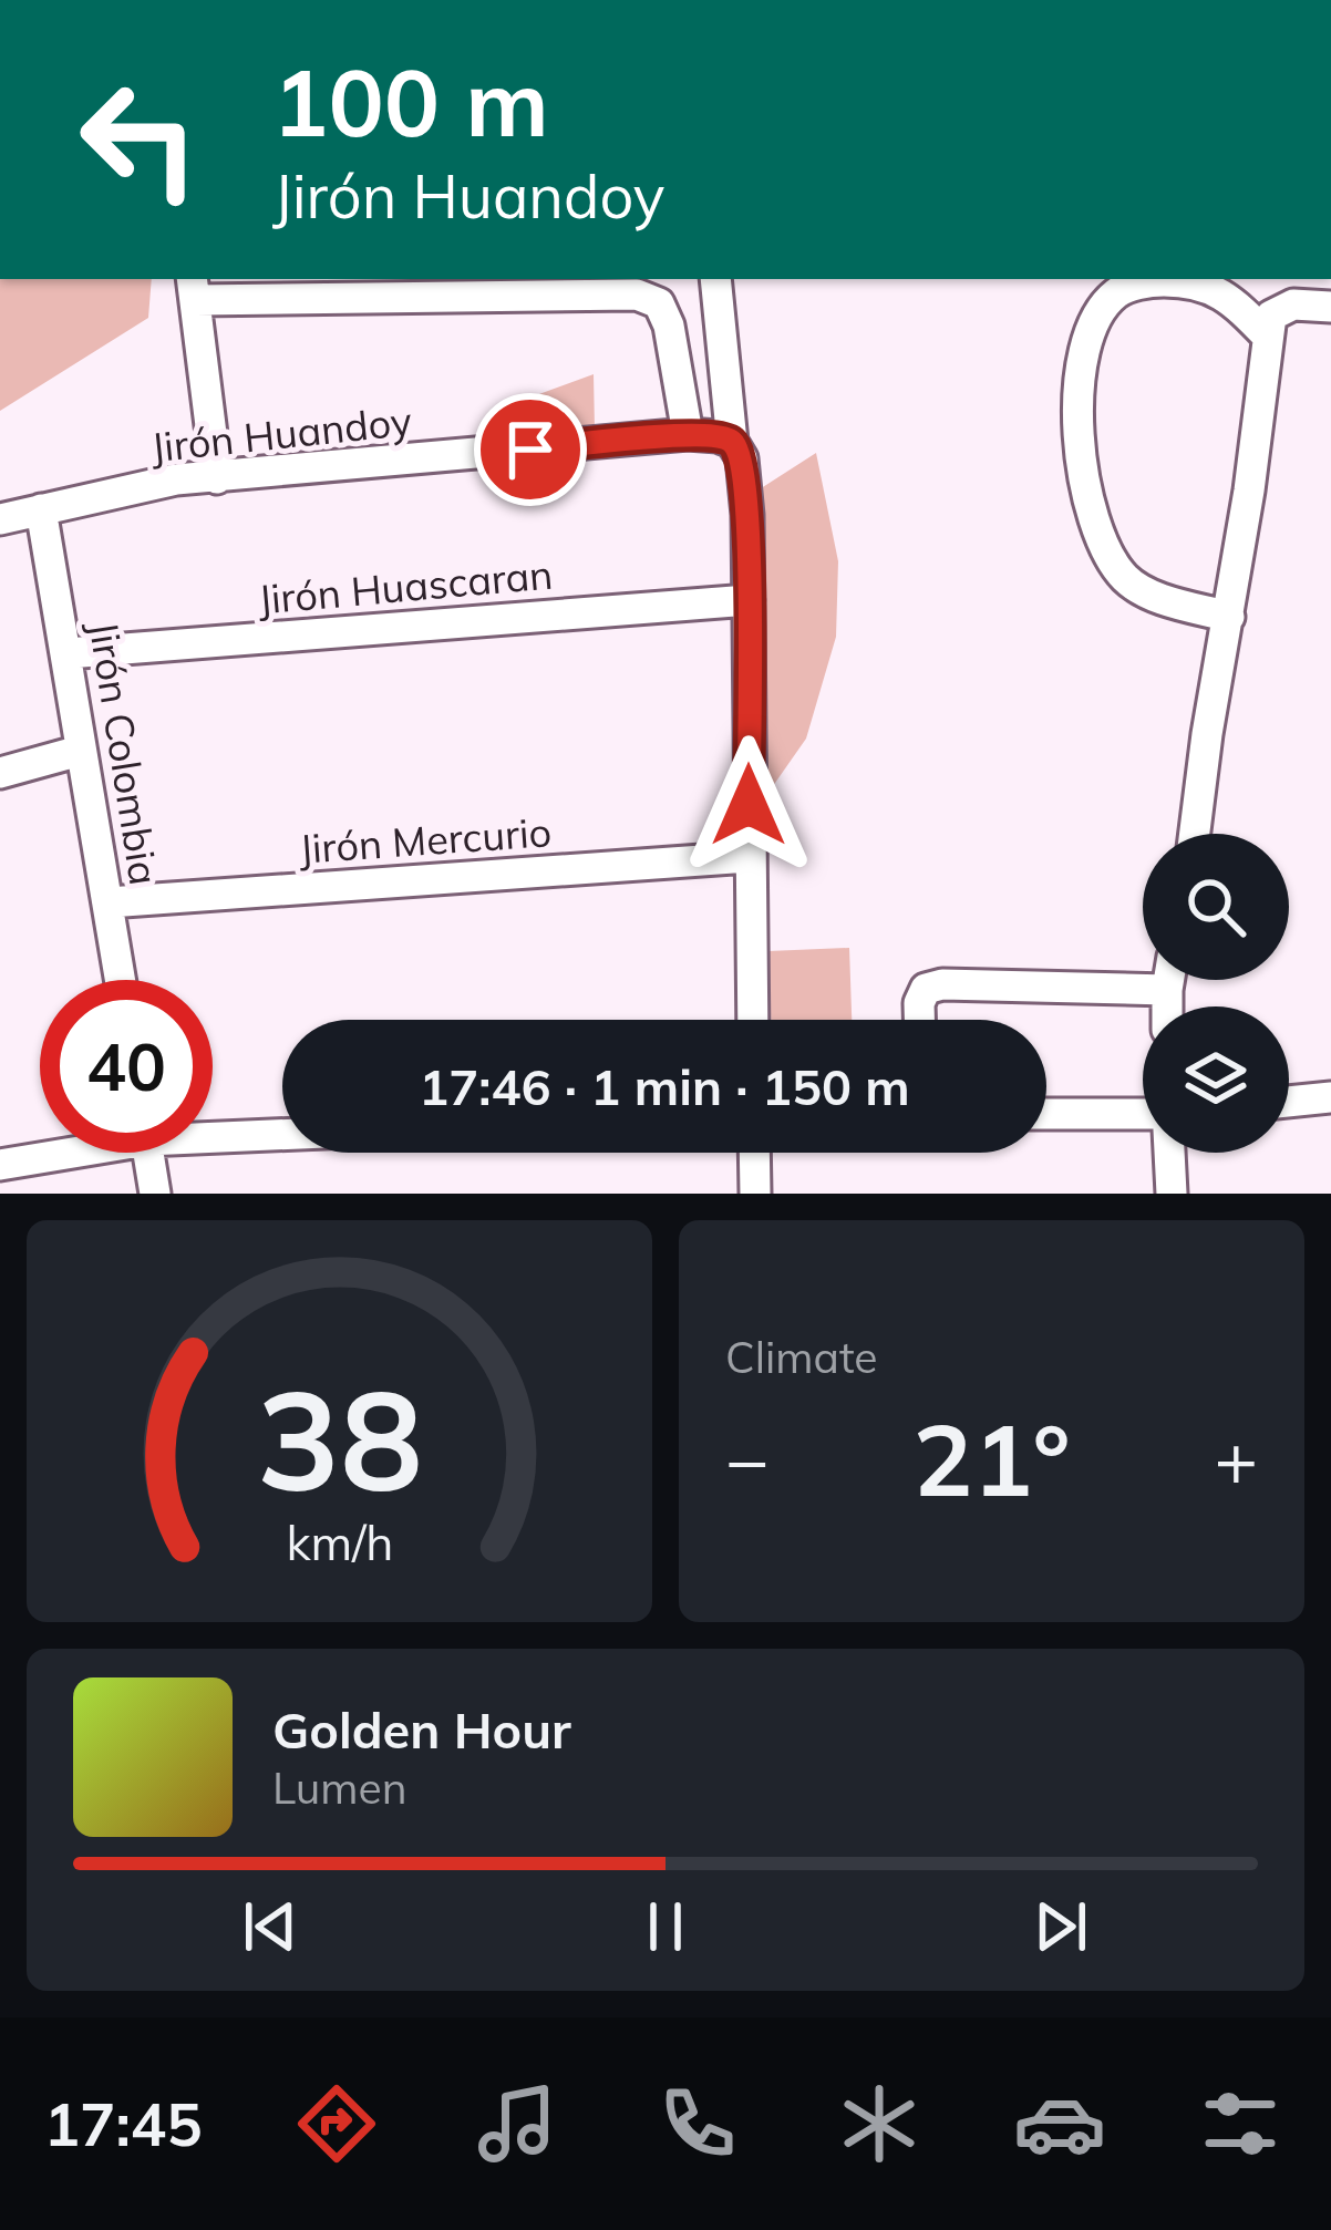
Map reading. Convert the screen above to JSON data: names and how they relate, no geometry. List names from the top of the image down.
{
  "streets": {
    "street": [
      "Jirón Huandoy",
      "Jirón Huascaran",
      "Jirón Colombia",
      "Jirón Mercurio"
    ]
  },
  "crossings": [
    ["Jirón Huandoy", "Jirón Colombia"],
    ["Jirón Huascaran", "Jirón Colombia"],
    ["Jirón Colombia", "Jirón Mercurio"]
  ],
  "page": {
    "turn": ["100 m", "Jirón Huandoy"],
    "limit": "40",
    "trip": "17:46 · 1 min · 150 m",
    "tile": "Climate",
    "heat": ["−", "21°", "+"],
    "song": ["Golden Hour", "Lumen"],
    "tabs": "17:45",
    "gauge": ["38", "km/h"]
  }
}
